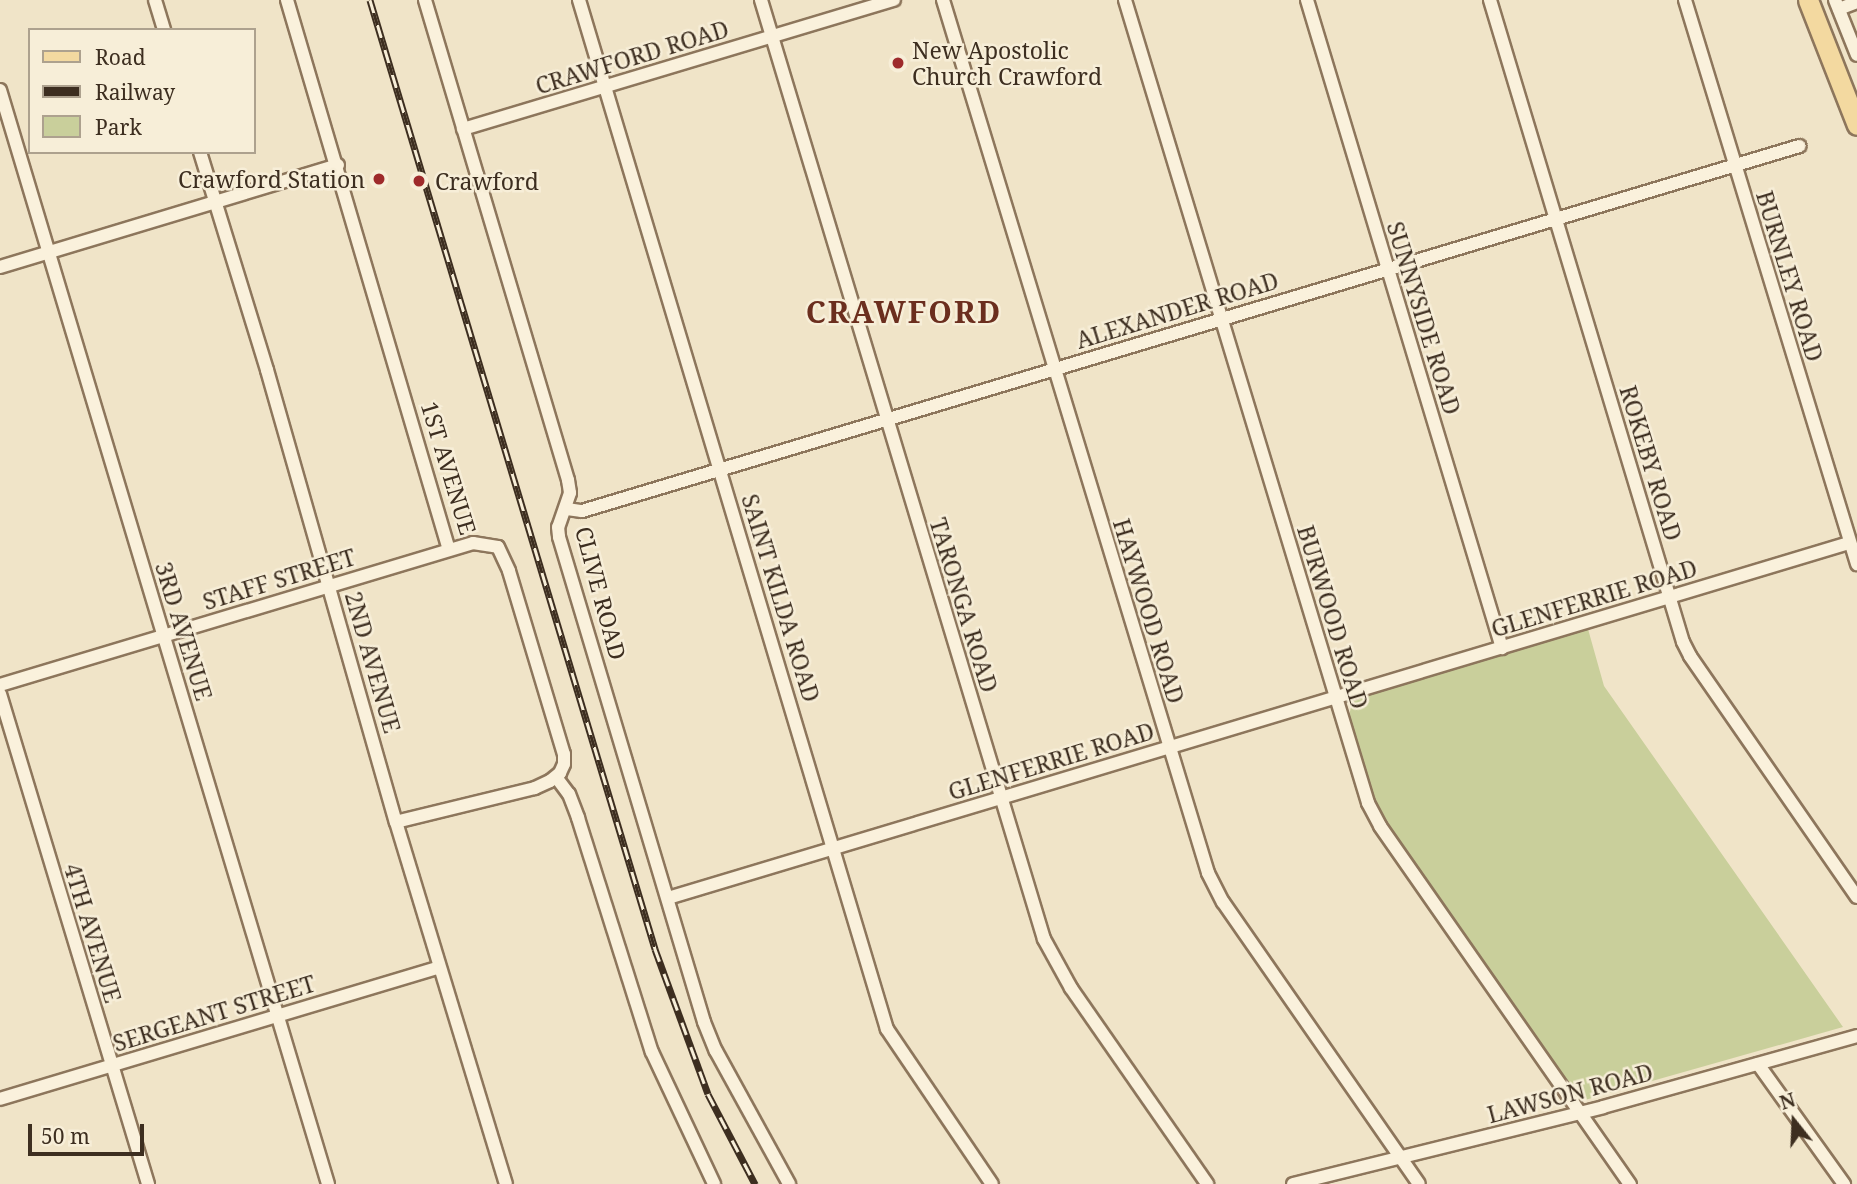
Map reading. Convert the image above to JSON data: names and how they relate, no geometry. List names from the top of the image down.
{
  "streets": {
    "street": [
      "CRAWFORD ROAD",
      "BURNLEY ROAD",
      "ALEXANDER ROAD",
      "SUNNYSIDE ROAD",
      "ROKEBY ROAD",
      "1ST AVENUE",
      "STAFF STREET",
      "CLIVE ROAD",
      "SAINT KILDA ROAD",
      "GLENFERRIE ROAD",
      "TARONGA ROAD",
      "HAYWOOD ROAD",
      "BURWOOD ROAD",
      "3RD AVENUE",
      "2ND AVENUE",
      "4TH AVENUE",
      "SERGEANT STREET",
      "LAWSON ROAD"
    ]
  },
  "crossings": [
    ["CRAWFORD ROAD", "CLIVE ROAD"],
    ["CRAWFORD ROAD", "SAINT KILDA ROAD"],
    ["CRAWFORD ROAD", "TARONGA ROAD"],
    ["BURNLEY ROAD", "ALEXANDER ROAD"],
    ["BURNLEY ROAD", "GLENFERRIE ROAD"],
    ["ALEXANDER ROAD", "SUNNYSIDE ROAD"],
    ["ALEXANDER ROAD", "ROKEBY ROAD"],
    ["ALEXANDER ROAD", "CLIVE ROAD"],
    ["ALEXANDER ROAD", "SAINT KILDA ROAD"],
    ["ALEXANDER ROAD", "TARONGA ROAD"],
    ["ALEXANDER ROAD", "HAYWOOD ROAD"],
    ["ALEXANDER ROAD", "BURWOOD ROAD"],
    ["SUNNYSIDE ROAD", "GLENFERRIE ROAD"],
    ["ROKEBY ROAD", "GLENFERRIE ROAD"],
    ["1ST AVENUE", "STAFF STREET"],
    ["STAFF STREET", "3RD AVENUE"],
    ["STAFF STREET", "2ND AVENUE"],
    ["CLIVE ROAD", "GLENFERRIE ROAD"],
    ["SAINT KILDA ROAD", "GLENFERRIE ROAD"],
    ["GLENFERRIE ROAD", "TARONGA ROAD"],
    ["GLENFERRIE ROAD", "HAYWOOD ROAD"],
    ["GLENFERRIE ROAD", "BURWOOD ROAD"],
    ["HAYWOOD ROAD", "LAWSON ROAD"],
    ["BURWOOD ROAD", "LAWSON ROAD"],
    ["3RD AVENUE", "SERGEANT STREET"],
    ["2ND AVENUE", "SERGEANT STREET"],
    ["4TH AVENUE", "SERGEANT STREET"]
  ],
  "districts": ["CRAWFORD"],
  "places": ["New Apostolic Church Crawford", "Crawford Station", "Crawford"],
  "legend": ["Road", "Railway", "Park"],
  "scale_bar": "50 m",
  "north": "top"
}
